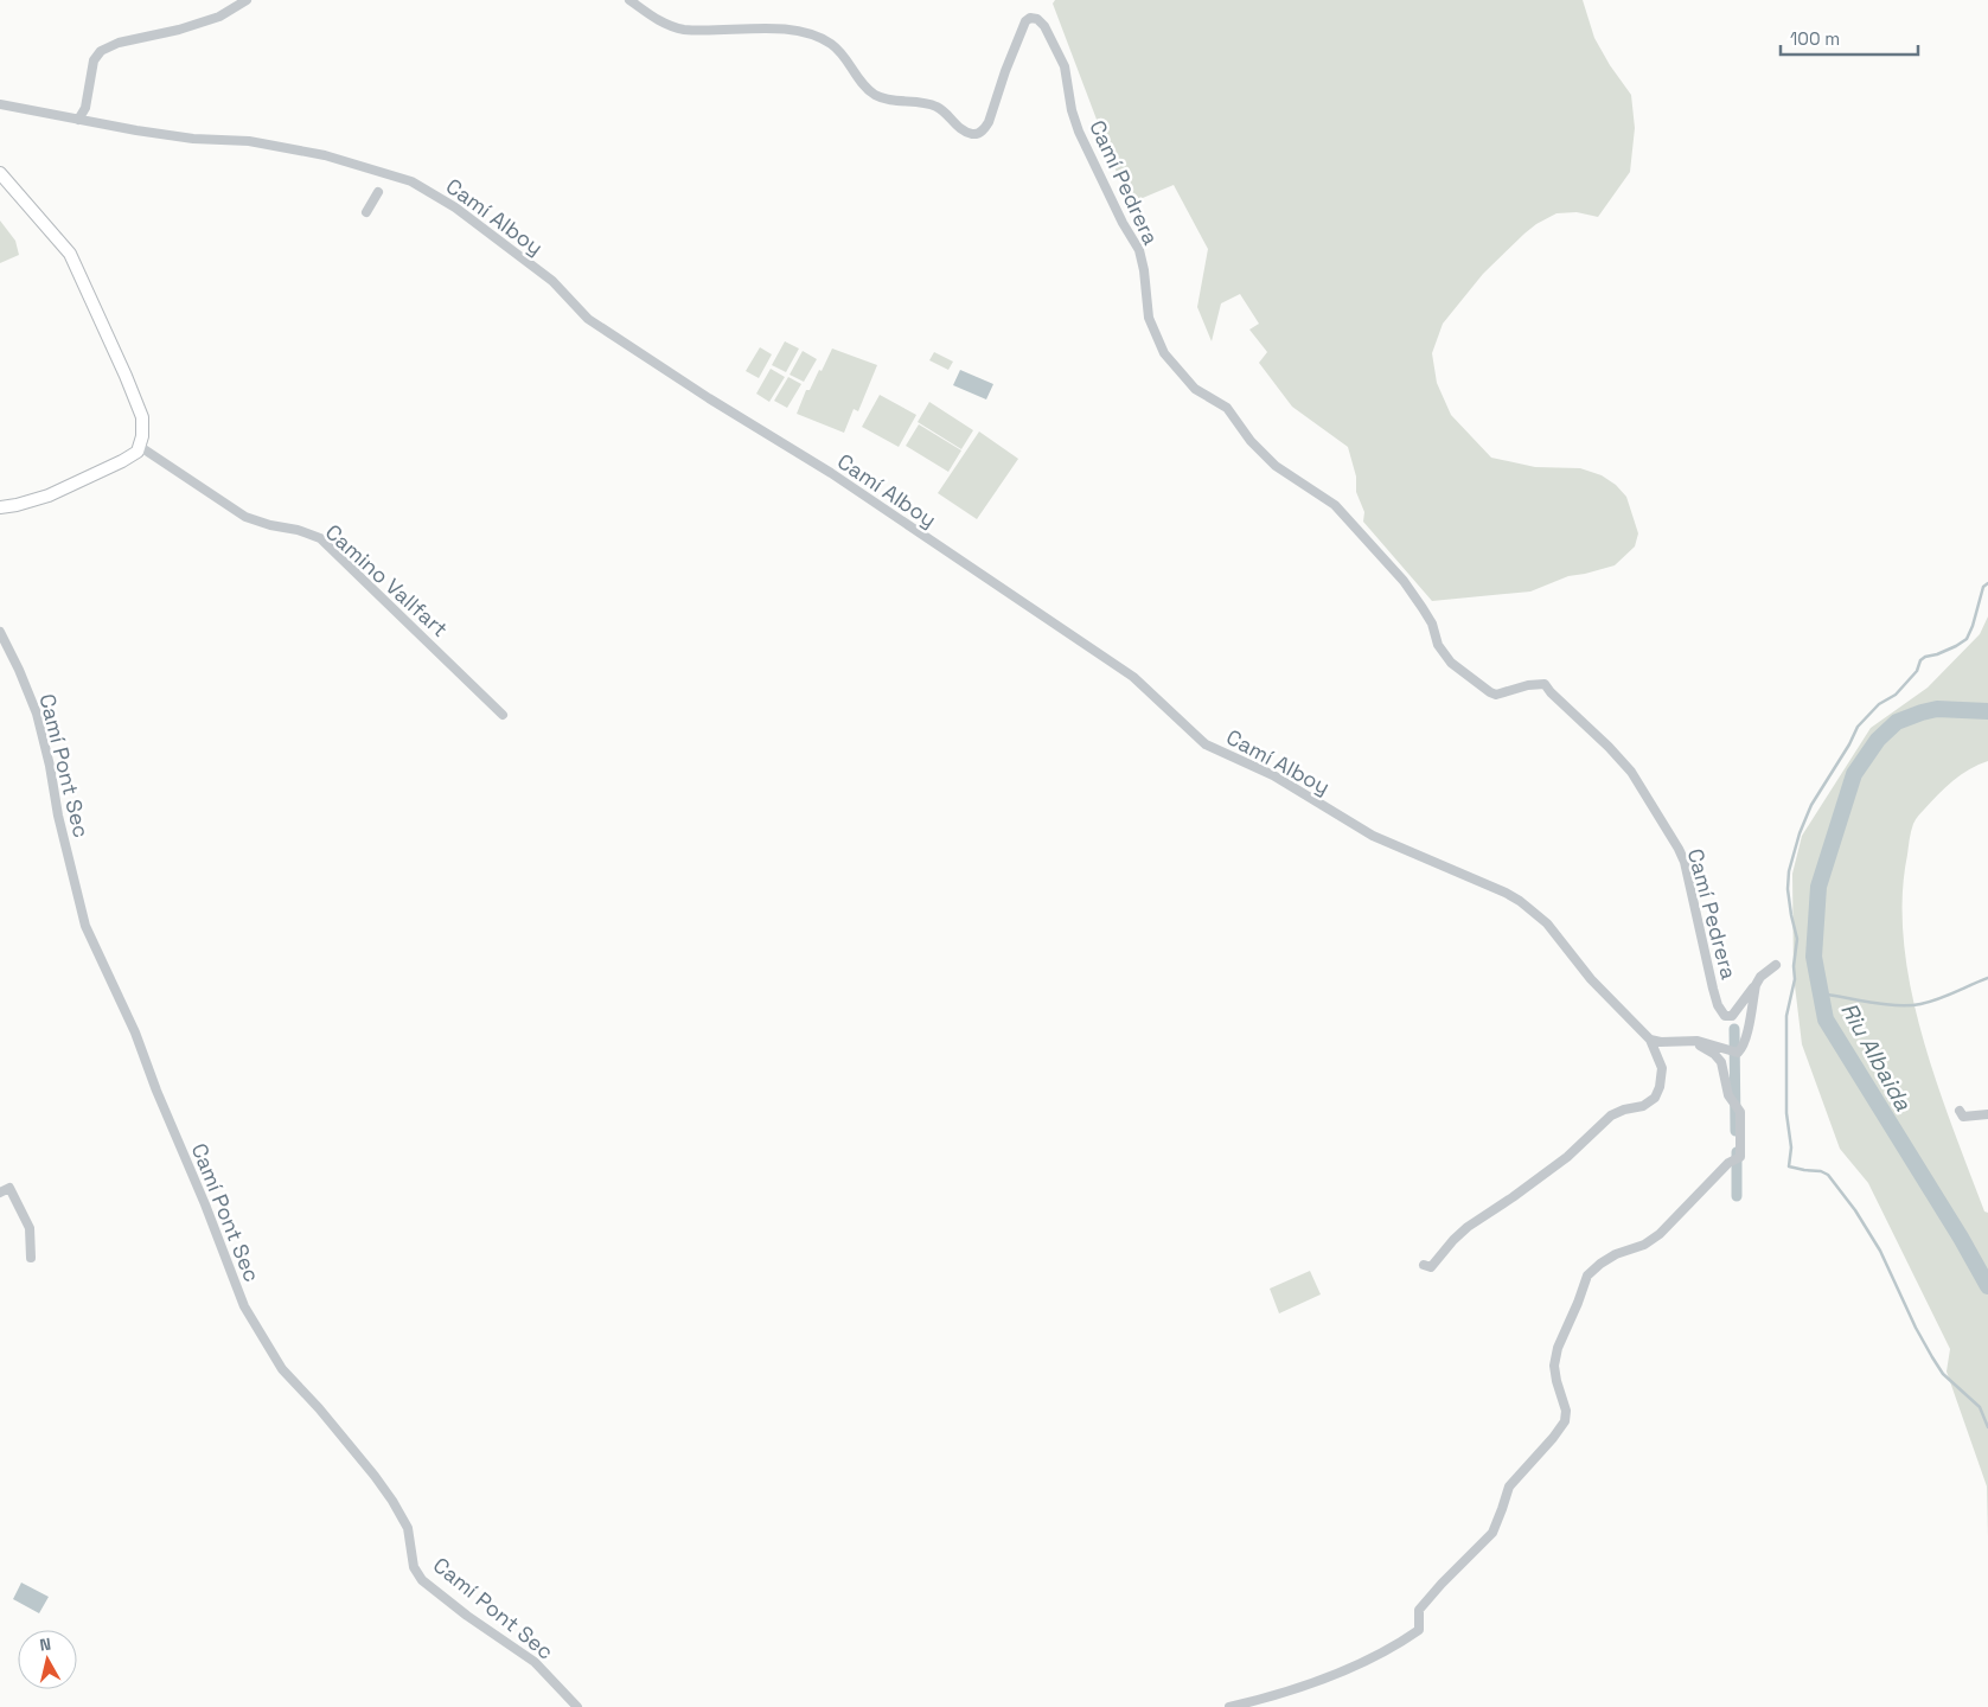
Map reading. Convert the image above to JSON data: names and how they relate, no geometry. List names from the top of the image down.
{
  "streets": {
    "street": [
      "Camí Pedrera",
      "Camí Alboy",
      "Camino Vallfart",
      "Camí Pont Sec"
    ]
  },
  "water": ["Riu Albaida"],
  "scale_bar": "100 m",
  "north": "top"
}
